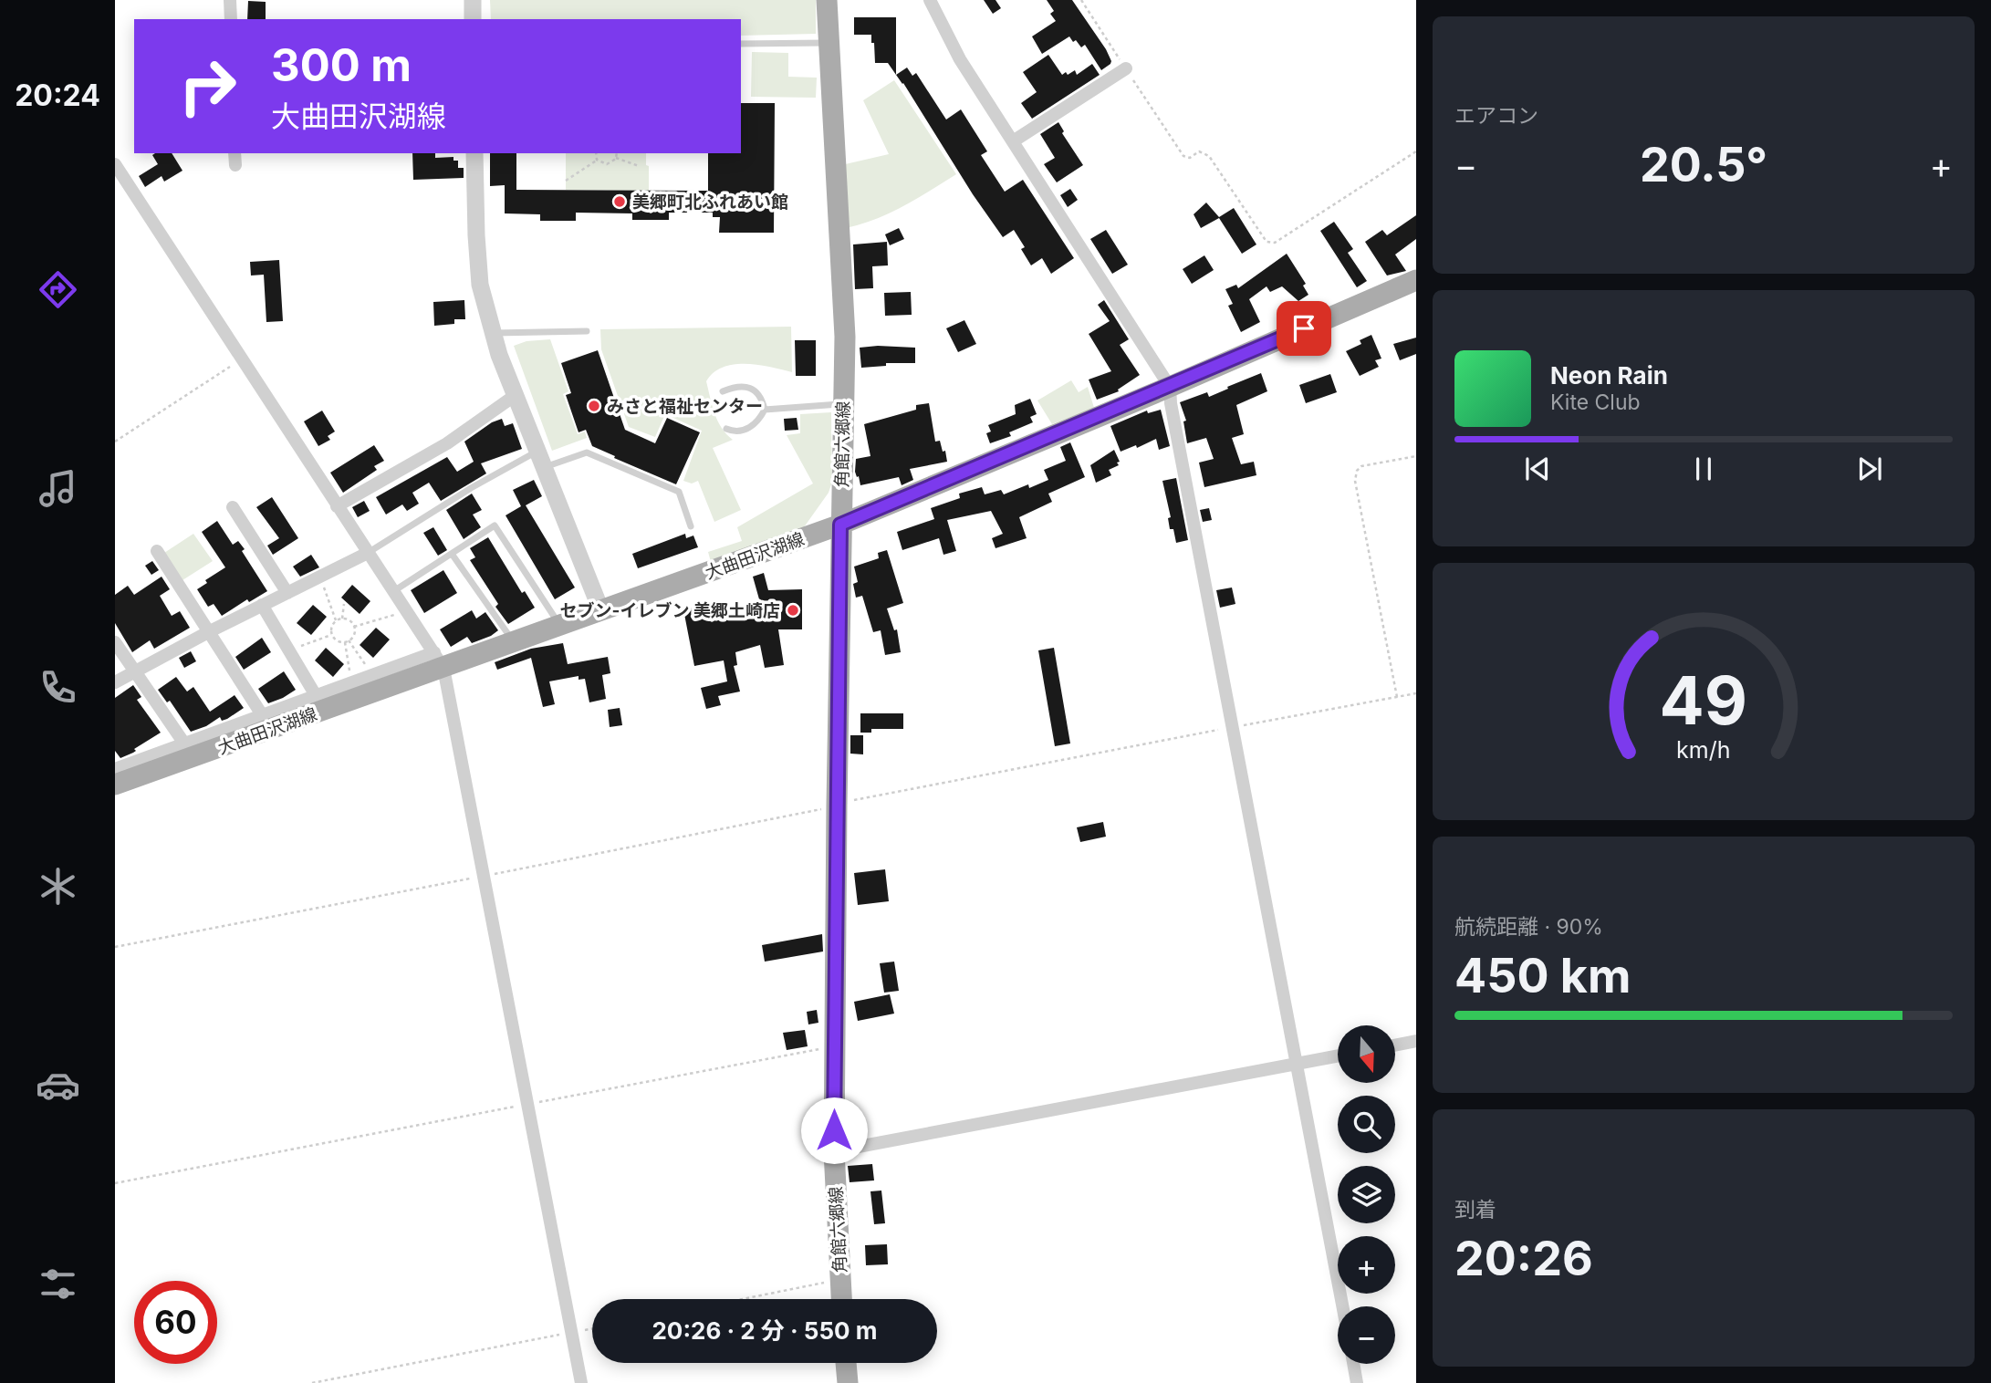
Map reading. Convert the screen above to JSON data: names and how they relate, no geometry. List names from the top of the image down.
{
  "streets": {
    "main road": ["角館六郷線", "大曲田沢湖線"]
  },
  "crossings": [
    ["角館六郷線", "大曲田沢湖線"]
  ],
  "places": ["美郷町北ふれあい館", "みさと福祉センター", "セブン-イレブン 美郷土崎店"],
  "north": "bottom",
  "page": {
    "tabs": "20:24",
    "tile": [
      "エアコン",
      ["航続距離 · 90%", "450 km"],
      ["到着", "20:26"]
    ],
    "turn": ["300 m", "大曲田沢湖線"],
    "heat": ["−", "20.5°", "+"],
    "song": ["Neon Rain", "Kite Club"],
    "map_buttons": ["+", "−"],
    "limit": "60",
    "trip": "20:26 · 2 分 · 550 m",
    "gauge": ["49", "km/h"]
  }
}
